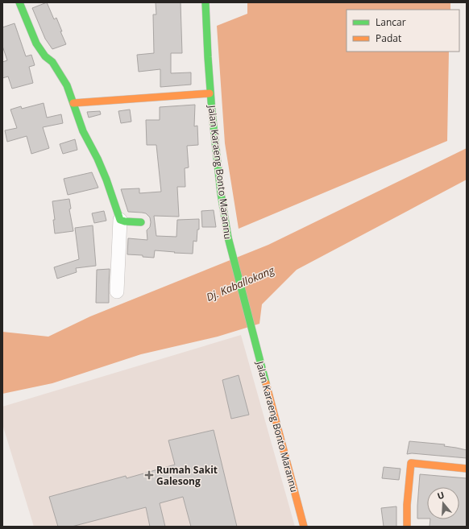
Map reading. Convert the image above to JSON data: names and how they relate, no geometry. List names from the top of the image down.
{
  "streets": {
    "main road": ["Jalan Karaeng Bonto Marannu"]
  },
  "water": ["Dj. Kaballokang"],
  "places": {
    "health": ["Rumah Sakit Galesong"]
  },
  "legend": ["Lancar", "Padat"],
  "north": "top"
}
